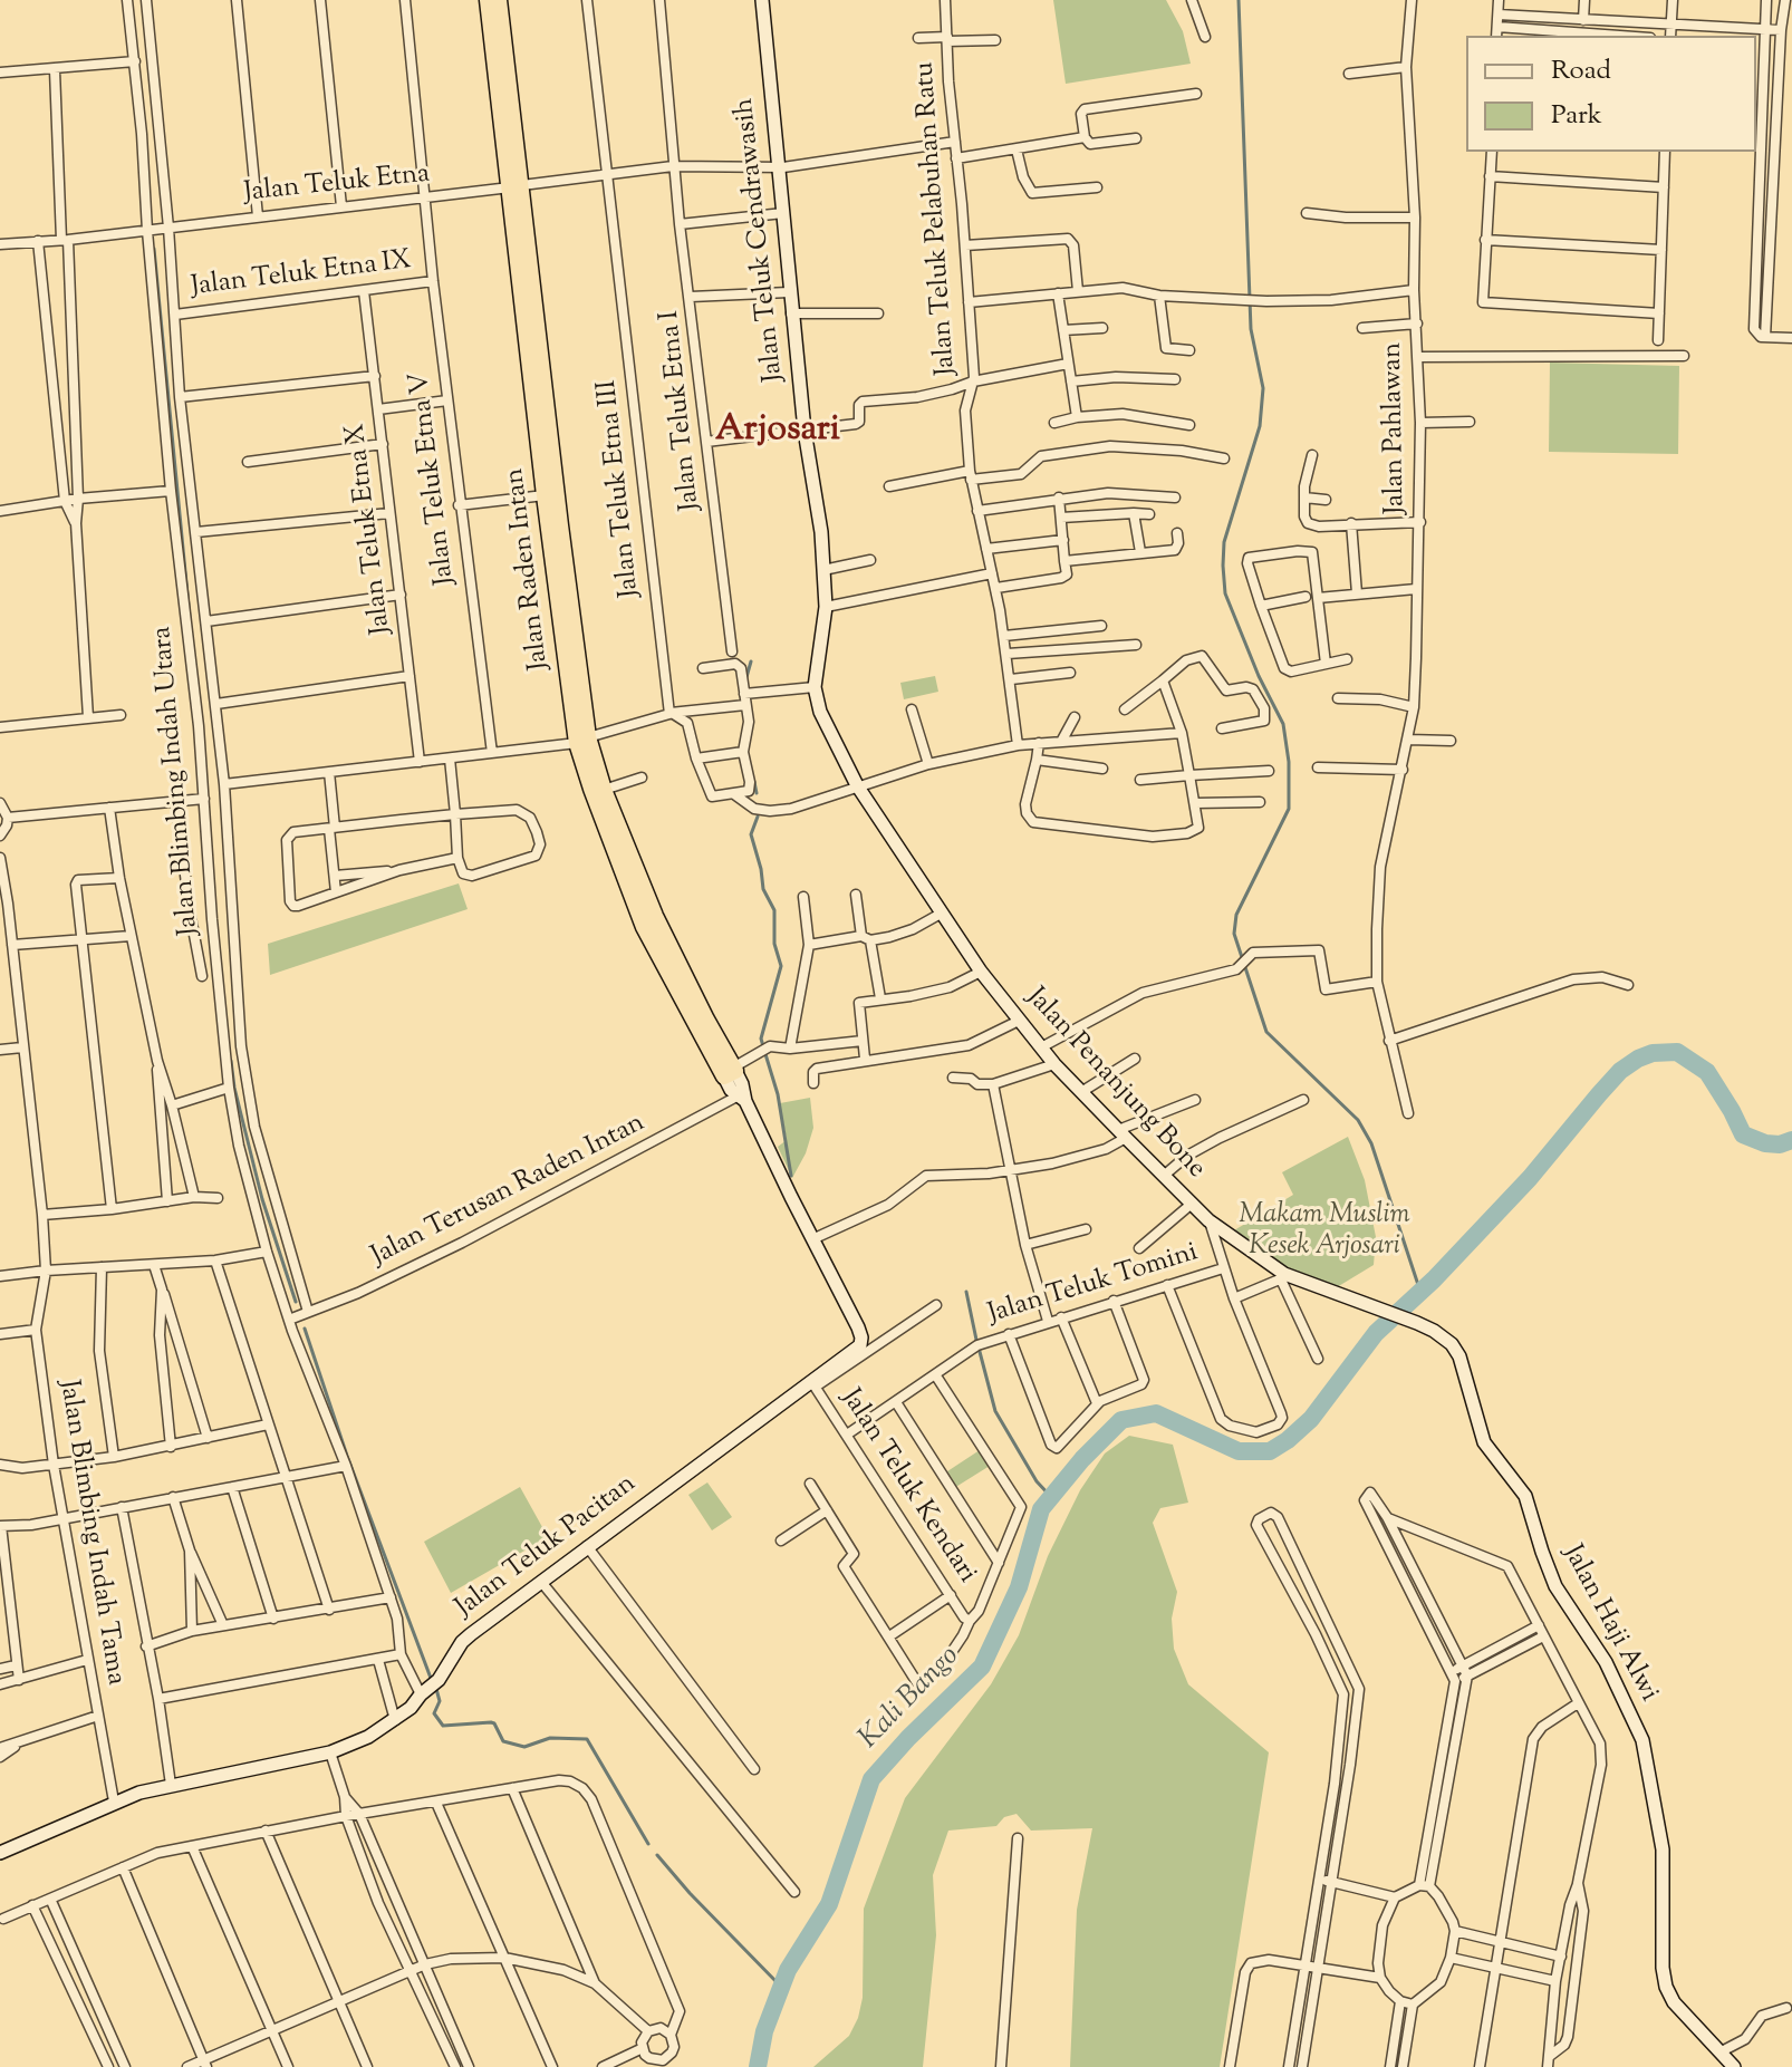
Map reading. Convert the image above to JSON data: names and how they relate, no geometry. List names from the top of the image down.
{
  "streets": {
    "highway": ["Jalan Raden Intan"],
    "street": [
      "Jalan Teluk Etna",
      "Jalan Teluk Pelabuhan Ratu",
      "Jalan Teluk Cendrawasih",
      "Jalan Teluk Etna IX",
      "Jalan Teluk Etna I",
      "Jalan Pahlawan",
      "Jalan Teluk Etna V",
      "Jalan Teluk Etna III",
      "Jalan Teluk Etna X",
      "Jalan Blimbing Indah Utara",
      "Jalan Penanjung Bone",
      "Jalan Terusan Raden Intan",
      "Jalan Teluk Tomini",
      "Jalan Teluk Kendari",
      "Jalan Blimbing Indah Tama",
      "Jalan Teluk Pacitan",
      "Jalan Haji Alwi"
    ]
  },
  "crossings": [
    ["Jalan Teluk Etna", "Jalan Teluk Pelabuhan Ratu"],
    ["Jalan Teluk Etna", "Jalan Teluk Cendrawasih"],
    ["Jalan Teluk Etna", "Jalan Teluk Etna I"],
    ["Jalan Teluk Etna", "Jalan Teluk Etna V"],
    ["Jalan Teluk Etna", "Jalan Teluk Etna III"],
    ["Jalan Teluk Etna", "Jalan Raden Intan"],
    ["Jalan Teluk Etna", "Jalan Blimbing Indah Utara"],
    ["Jalan Teluk Cendrawasih", "Jalan Penanjung Bone"],
    ["Jalan Teluk Etna IX", "Jalan Teluk Etna V"],
    ["Jalan Teluk Etna IX", "Jalan Teluk Etna X"],
    ["Jalan Teluk Etna IX", "Jalan Blimbing Indah Utara"],
    ["Jalan Raden Intan", "Jalan Terusan Raden Intan"],
    ["Jalan Raden Intan", "Jalan Teluk Pacitan"],
    ["Jalan Blimbing Indah Utara", "Jalan Terusan Raden Intan"],
    ["Jalan Blimbing Indah Utara", "Jalan Teluk Pacitan"],
    ["Jalan Penanjung Bone", "Jalan Haji Alwi"],
    ["Jalan Teluk Tomini", "Jalan Teluk Kendari"],
    ["Jalan Teluk Kendari", "Jalan Teluk Pacitan"],
    ["Jalan Blimbing Indah Tama", "Jalan Teluk Pacitan"]
  ],
  "districts": ["Arjosari"],
  "water": ["Kali Bango"],
  "parks": ["Makam Muslim Kesek Arjosari"],
  "legend": ["Road", "Park"]
}
